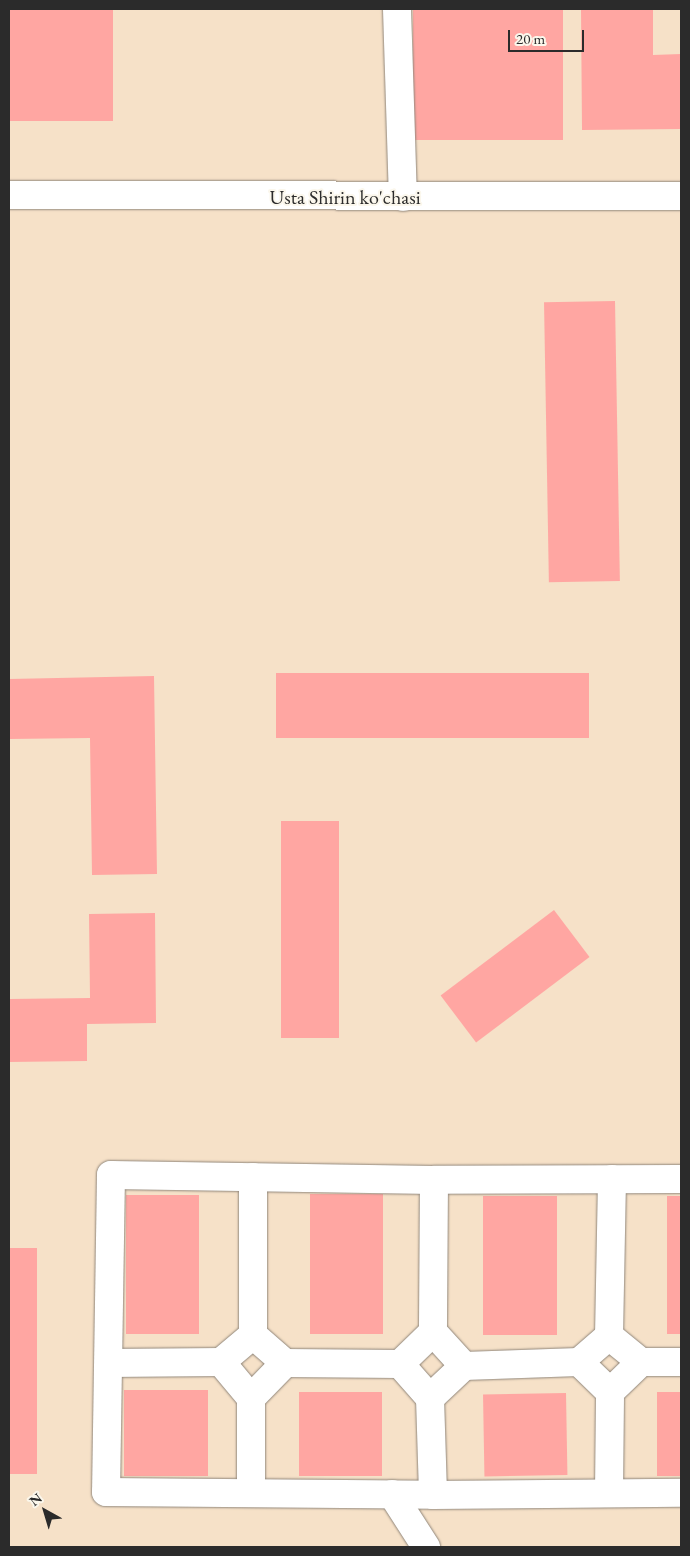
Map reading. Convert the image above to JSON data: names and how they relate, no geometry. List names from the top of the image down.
{
  "streets": {
    "main road": ["Usta Shirin ko'chasi"]
  },
  "scale_bar": "20 m",
  "north": "top left"
}
